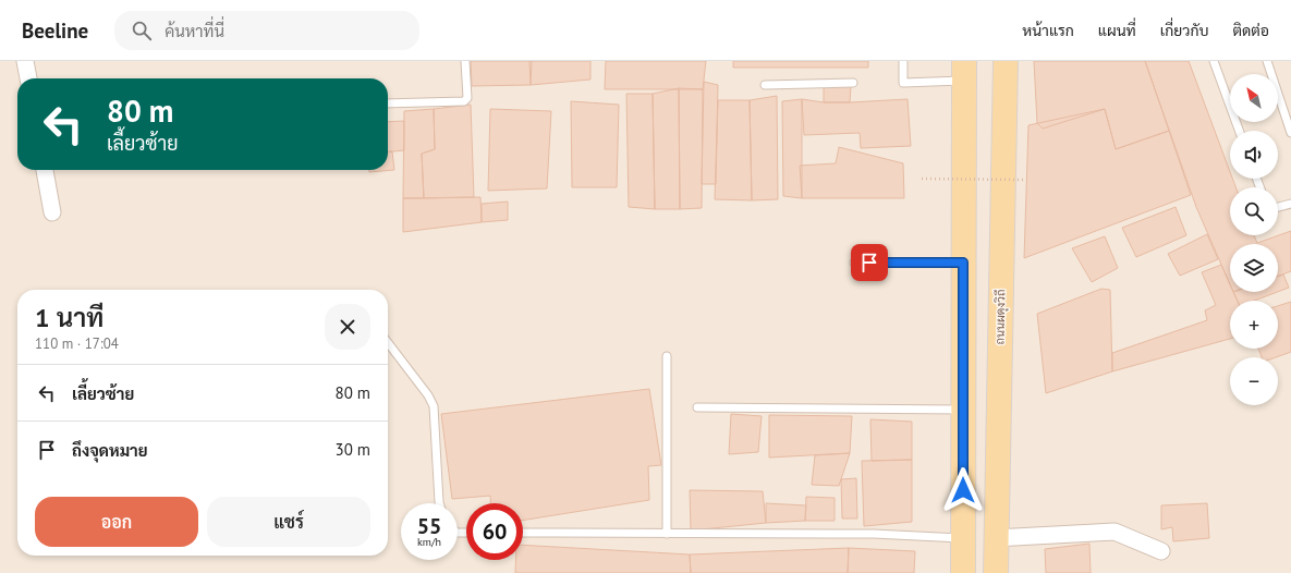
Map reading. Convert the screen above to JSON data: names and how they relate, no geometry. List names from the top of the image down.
{
  "streets": {
    "main road": ["ถนนผดุงวิถี"]
  },
  "north": "top left",
  "page": {
    "header": "Beeline",
    "search": "ค้นหาที่นี่",
    "nav": [
      "หน้าแรก",
      "แผนที่",
      "เกี่ยวกับ",
      "ติดต่อ"
    ],
    "map_buttons": ["+", "−"],
    "turn": ["80 m", "เลี้ยวซ้าย"],
    "heading": ["1 นาที", "110 m · 17:04"],
    "list": [
      {
        "name": "เลี้ยวซ้าย",
        "value": "80 m"
      },
      {
        "name": "ถึงจุดหมาย",
        "value": "30 m"
      }
    ],
    "buttons": ["ออก", "แชร์"],
    "speed": "55 km/h",
    "limit": "60"
  }
}
